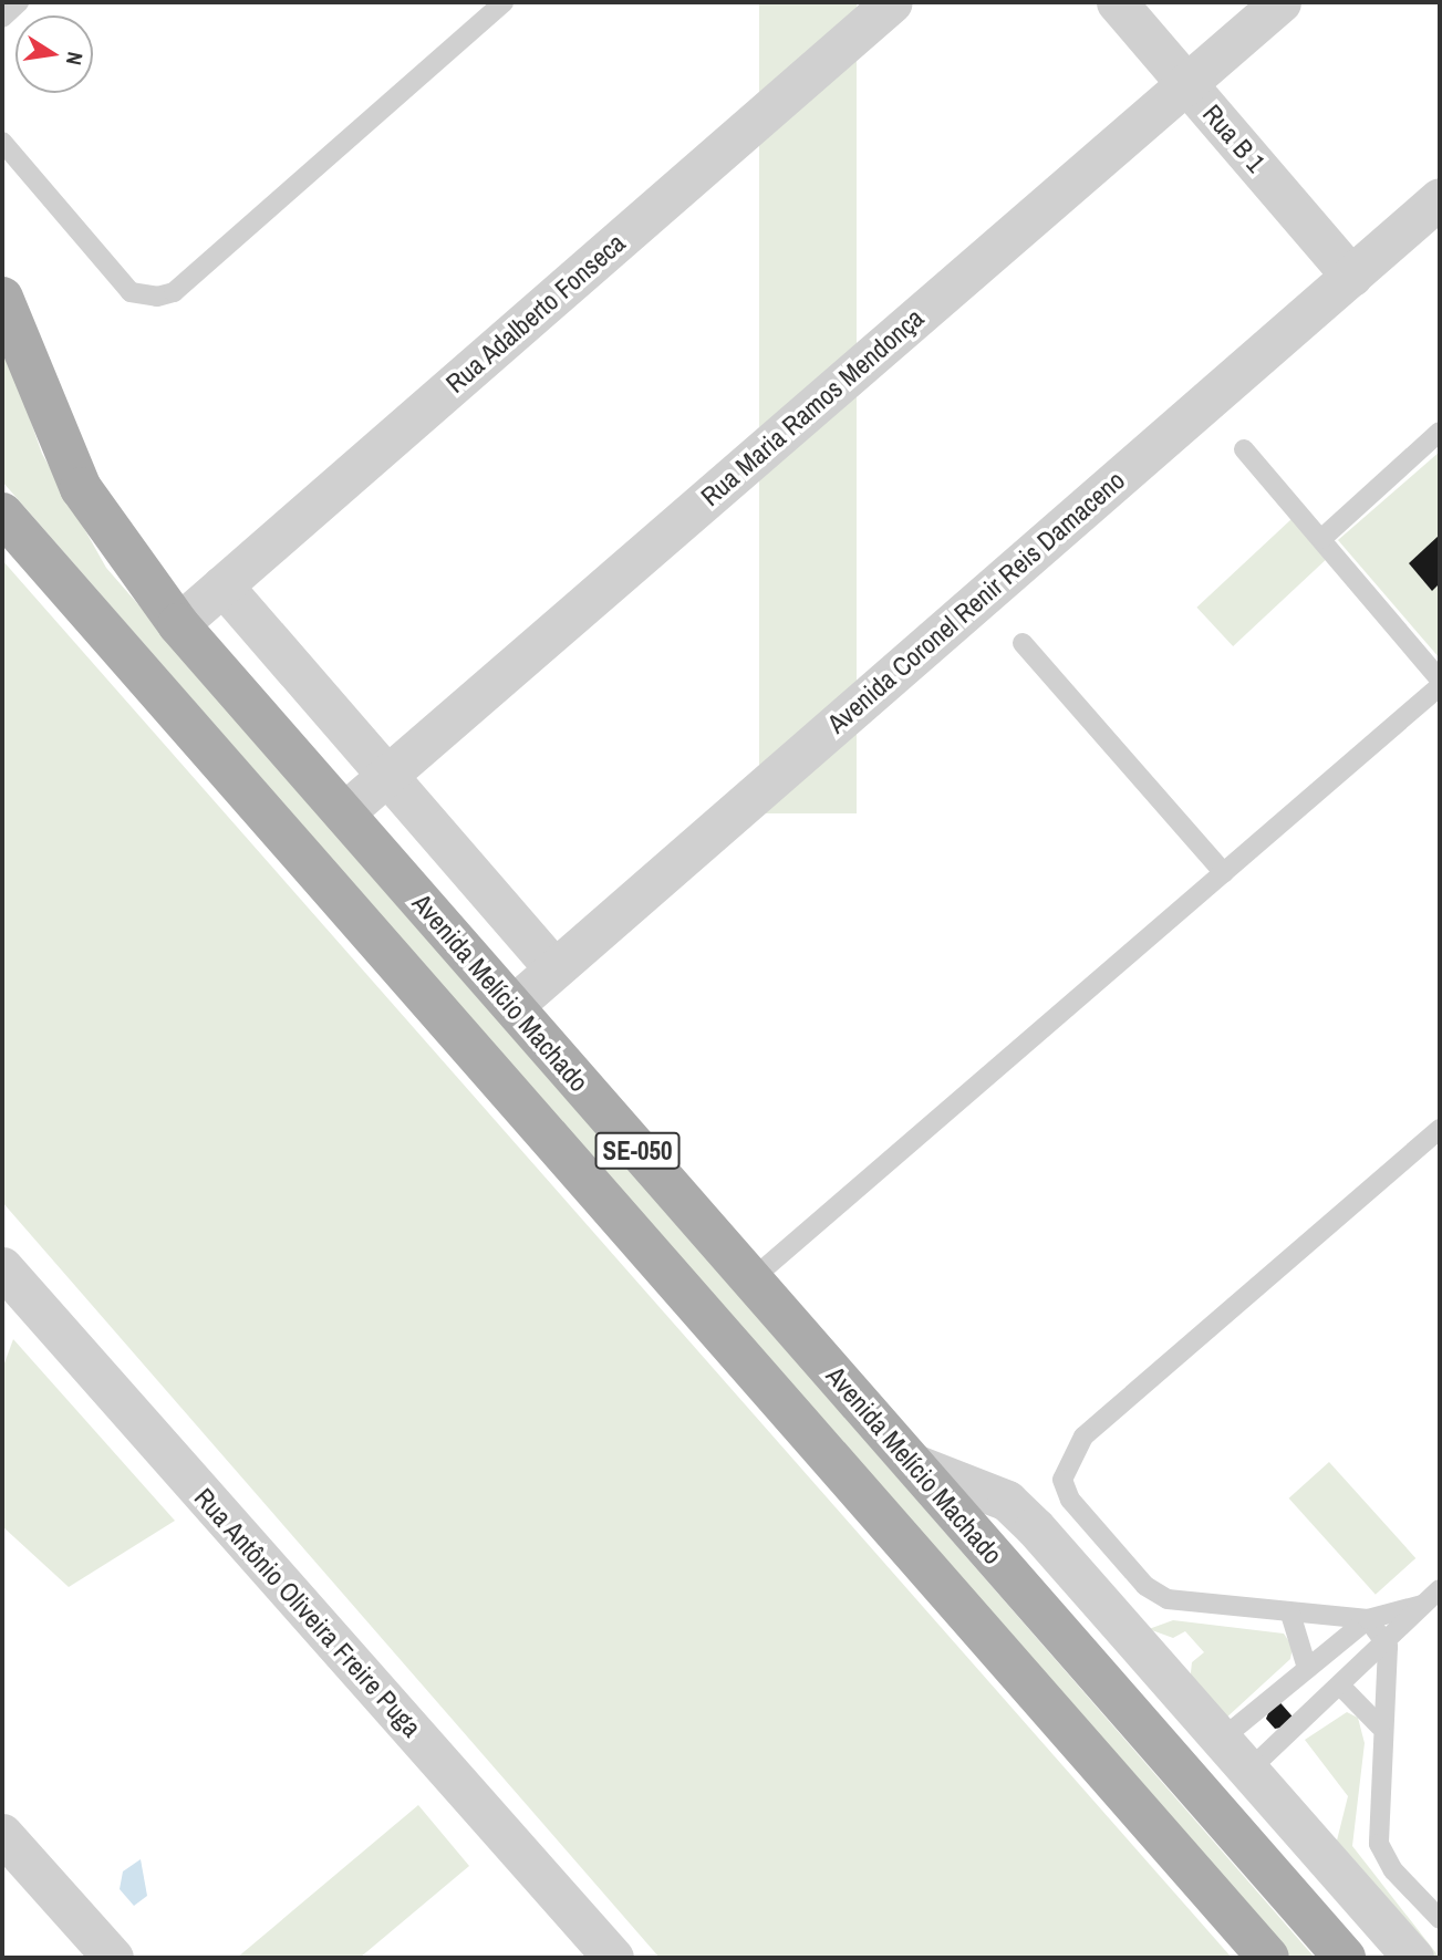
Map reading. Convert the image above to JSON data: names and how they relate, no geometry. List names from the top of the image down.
{
  "streets": {
    "main road": ["Avenida Melício Machado", "SE-050"],
    "street": [
      "Rua B 1",
      "Rua Adalberto Fonseca",
      "Rua Maria Ramos Mendonça",
      "Avenida Coronel Renir Reis Damaceno",
      "Rua Antônio Oliveira Freire Puga"
    ]
  },
  "crossings": [
    ["Rua B 1", "Rua Maria Ramos Mendonça"],
    ["Rua B 1", "Avenida Coronel Renir Reis Damaceno"],
    ["Rua Adalberto Fonseca", "Avenida Melício Machado"],
    ["Rua Maria Ramos Mendonça", "Avenida Melício Machado"],
    ["Avenida Coronel Renir Reis Damaceno", "Avenida Melício Machado"]
  ],
  "north": "right"
}
